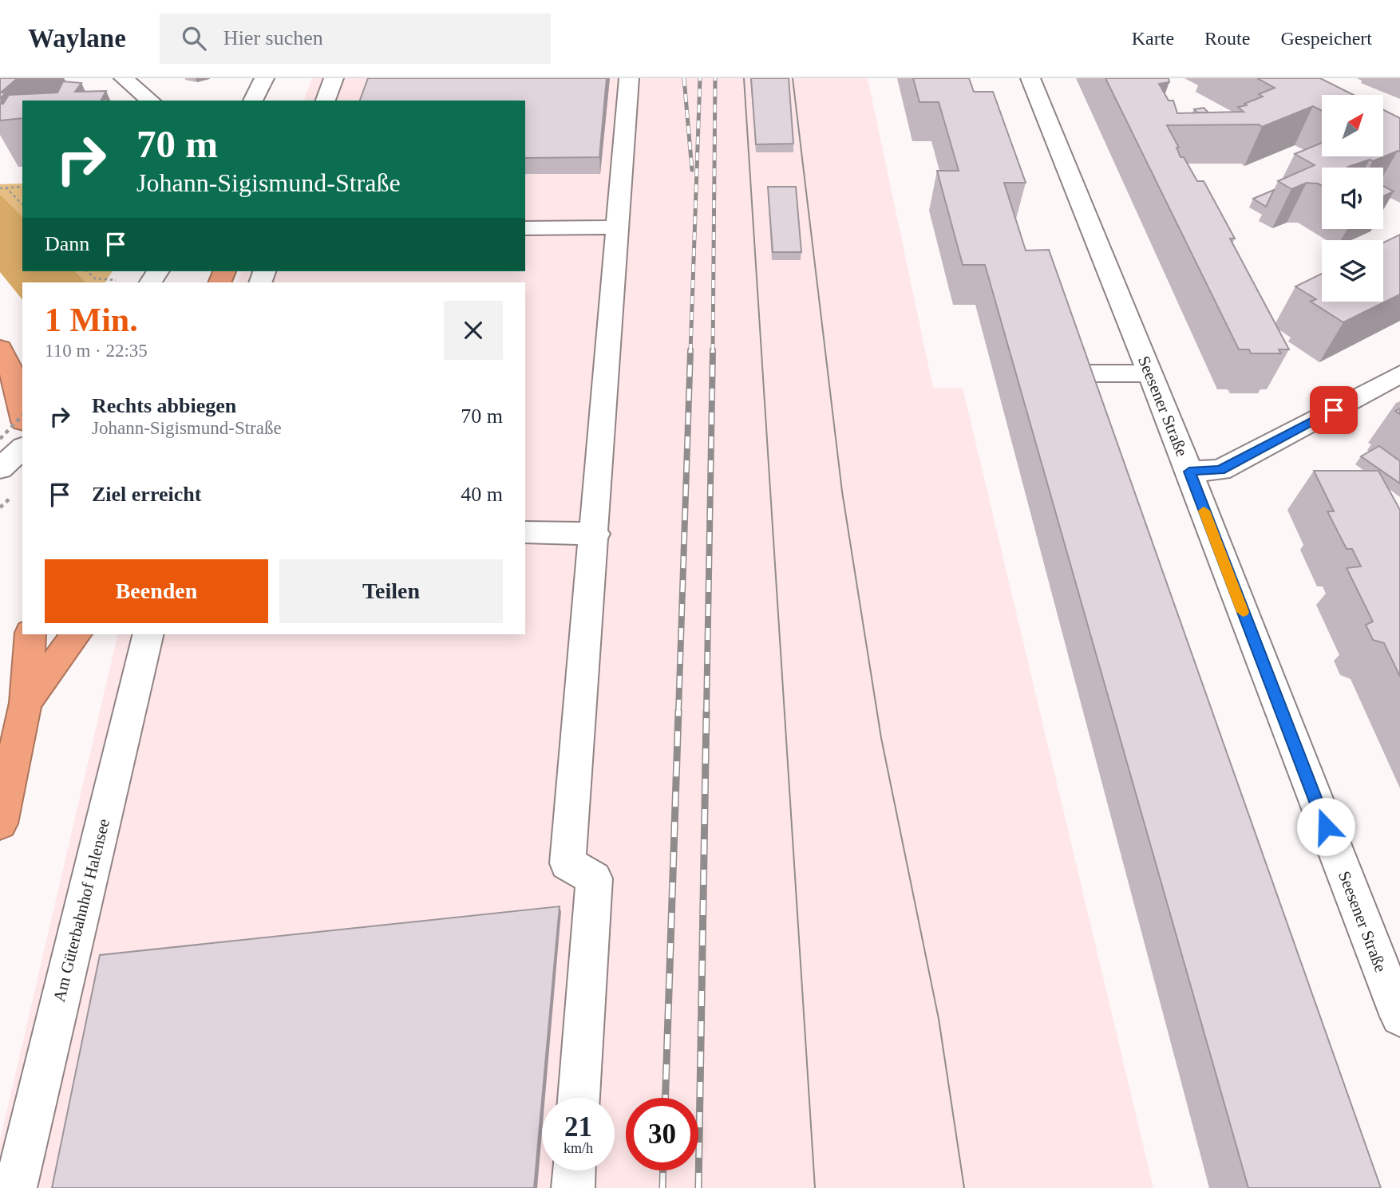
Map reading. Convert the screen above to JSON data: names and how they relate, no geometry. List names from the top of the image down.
{
  "streets": {
    "street": ["Seesener Straße", "Am Güterbahnhof Halensee"]
  },
  "north": "top right",
  "page": {
    "header": "Waylane",
    "search": "Hier suchen",
    "nav": ["Karte", "Route", "Gespeichert"],
    "turn": ["70 m", "Johann-Sigismund-Straße"],
    "then": "Dann",
    "heading": ["1 Min.", "110 m · 22:35"],
    "list": [
      {
        "name": "Rechts abbiegen",
        "note": "Johann-Sigismund-Straße",
        "value": "70 m"
      },
      {
        "name": "Ziel erreicht",
        "value": "40 m"
      }
    ],
    "buttons": ["Beenden", "Teilen"],
    "speed": "21 km/h",
    "limit": "30"
  }
}
